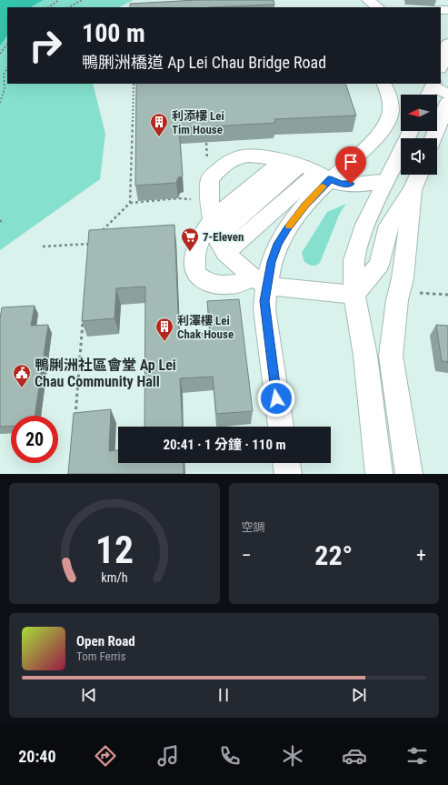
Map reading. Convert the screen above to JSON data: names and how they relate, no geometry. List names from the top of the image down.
{
  "places": {
    "building": ["利添樓 Lei Tim House", "利澤樓 Lei Chak House"],
    "supermarket": ["7-Eleven"],
    "public building": ["鴨脷洲社區會堂 Ap Lei Chau Community Hall"]
  },
  "north": "left",
  "page": {
    "turn": ["100 m", "鴨脷洲橋道 Ap Lei Chau Bridge Road"],
    "limit": "20",
    "trip": "20:41 · 1 分鐘 · 110 m",
    "tile": "空調",
    "heat": ["−", "22°", "+"],
    "song": ["Open Road", "Tom Ferris"],
    "tabs": "20:40",
    "gauge": ["12", "km/h"]
  }
}
